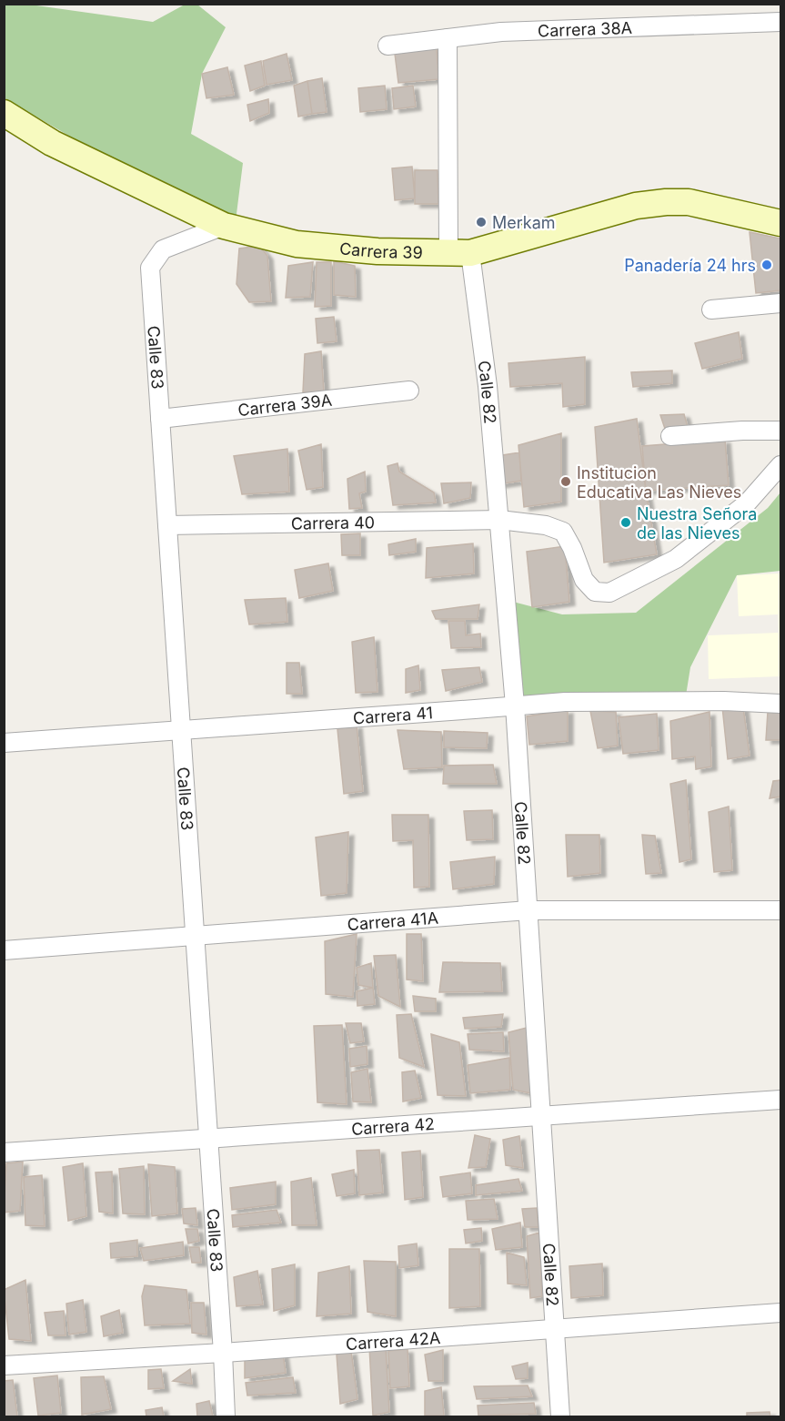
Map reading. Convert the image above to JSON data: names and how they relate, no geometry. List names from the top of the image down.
{
  "streets": {
    "main road": ["Carrera 39"],
    "street": [
      "Carrera 38A",
      "Calle 83",
      "Calle 82",
      "Carrera 39A",
      "Carrera 40",
      "Carrera 41",
      "Carrera 41A",
      "Carrera 42",
      "Carrera 42A"
    ]
  },
  "crossings": [
    ["Carrera 38A", "Calle 82"],
    ["Carrera 39", "Calle 83"],
    ["Carrera 39", "Calle 82"],
    ["Calle 83", "Carrera 39A"],
    ["Calle 83", "Carrera 40"],
    ["Calle 83", "Carrera 41"],
    ["Calle 83", "Carrera 41A"],
    ["Calle 83", "Carrera 42"],
    ["Calle 83", "Carrera 42A"],
    ["Calle 82", "Carrera 40"],
    ["Calle 82", "Carrera 41"],
    ["Calle 82", "Carrera 41A"],
    ["Calle 82", "Carrera 42"],
    ["Calle 82", "Carrera 42A"]
  ],
  "places": [
    "Merkam",
    "Panadería 24 hrs",
    "Institucion Educativa Las Nieves",
    "Nuestra Señora de las Nieves"
  ]
}
